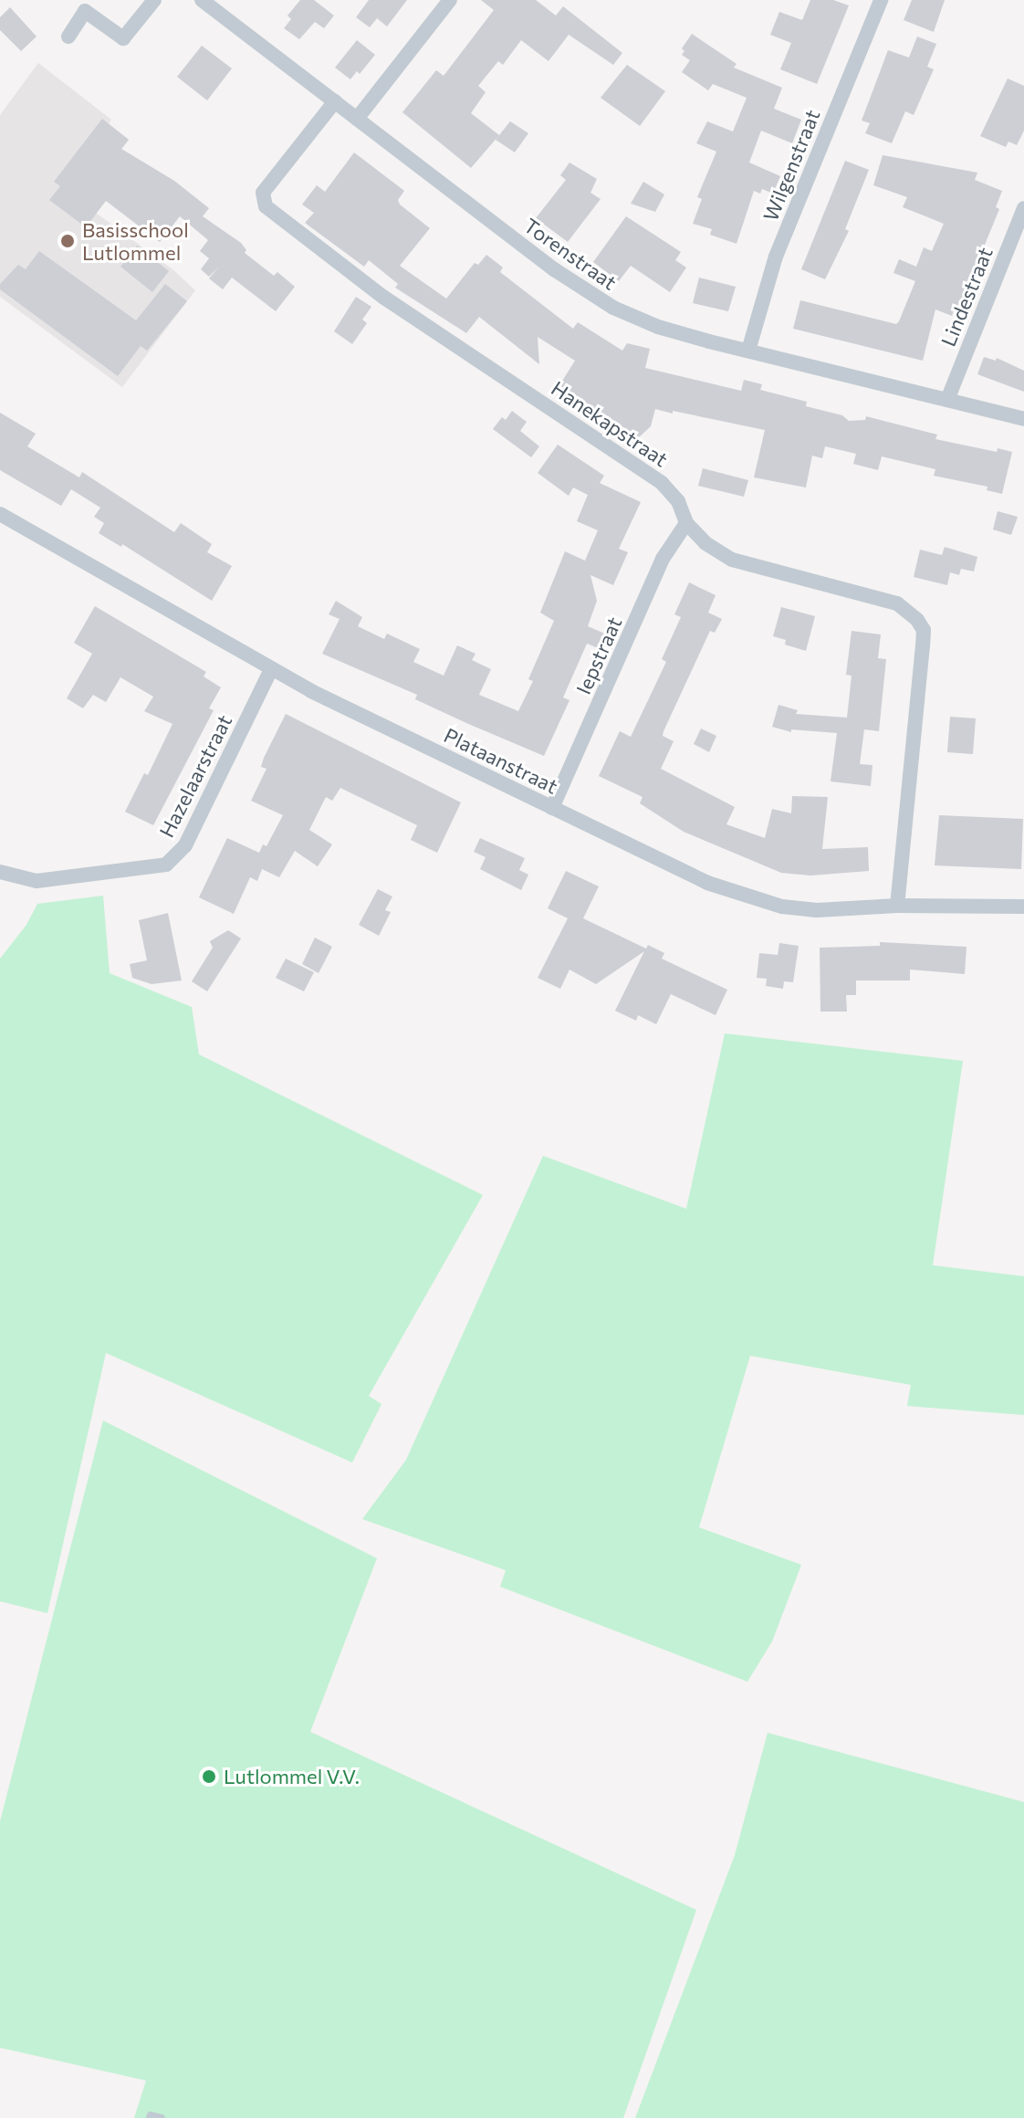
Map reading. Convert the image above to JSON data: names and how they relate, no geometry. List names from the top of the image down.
{
  "streets": {
    "street": [
      "Wilgenstraat",
      "Torenstraat",
      "Lindestraat",
      "Hanekapstraat",
      "Iepstraat",
      "Plataanstraat",
      "Hazelaarstraat"
    ]
  },
  "crossings": [
    ["Wilgenstraat", "Torenstraat"],
    ["Torenstraat", "Lindestraat"],
    ["Torenstraat", "Hanekapstraat"],
    ["Hanekapstraat", "Iepstraat"],
    ["Hanekapstraat", "Plataanstraat"],
    ["Iepstraat", "Plataanstraat"],
    ["Plataanstraat", "Hazelaarstraat"]
  ],
  "places": ["Basisschool Lutlommel", "Lutlommel V.V."]
}
